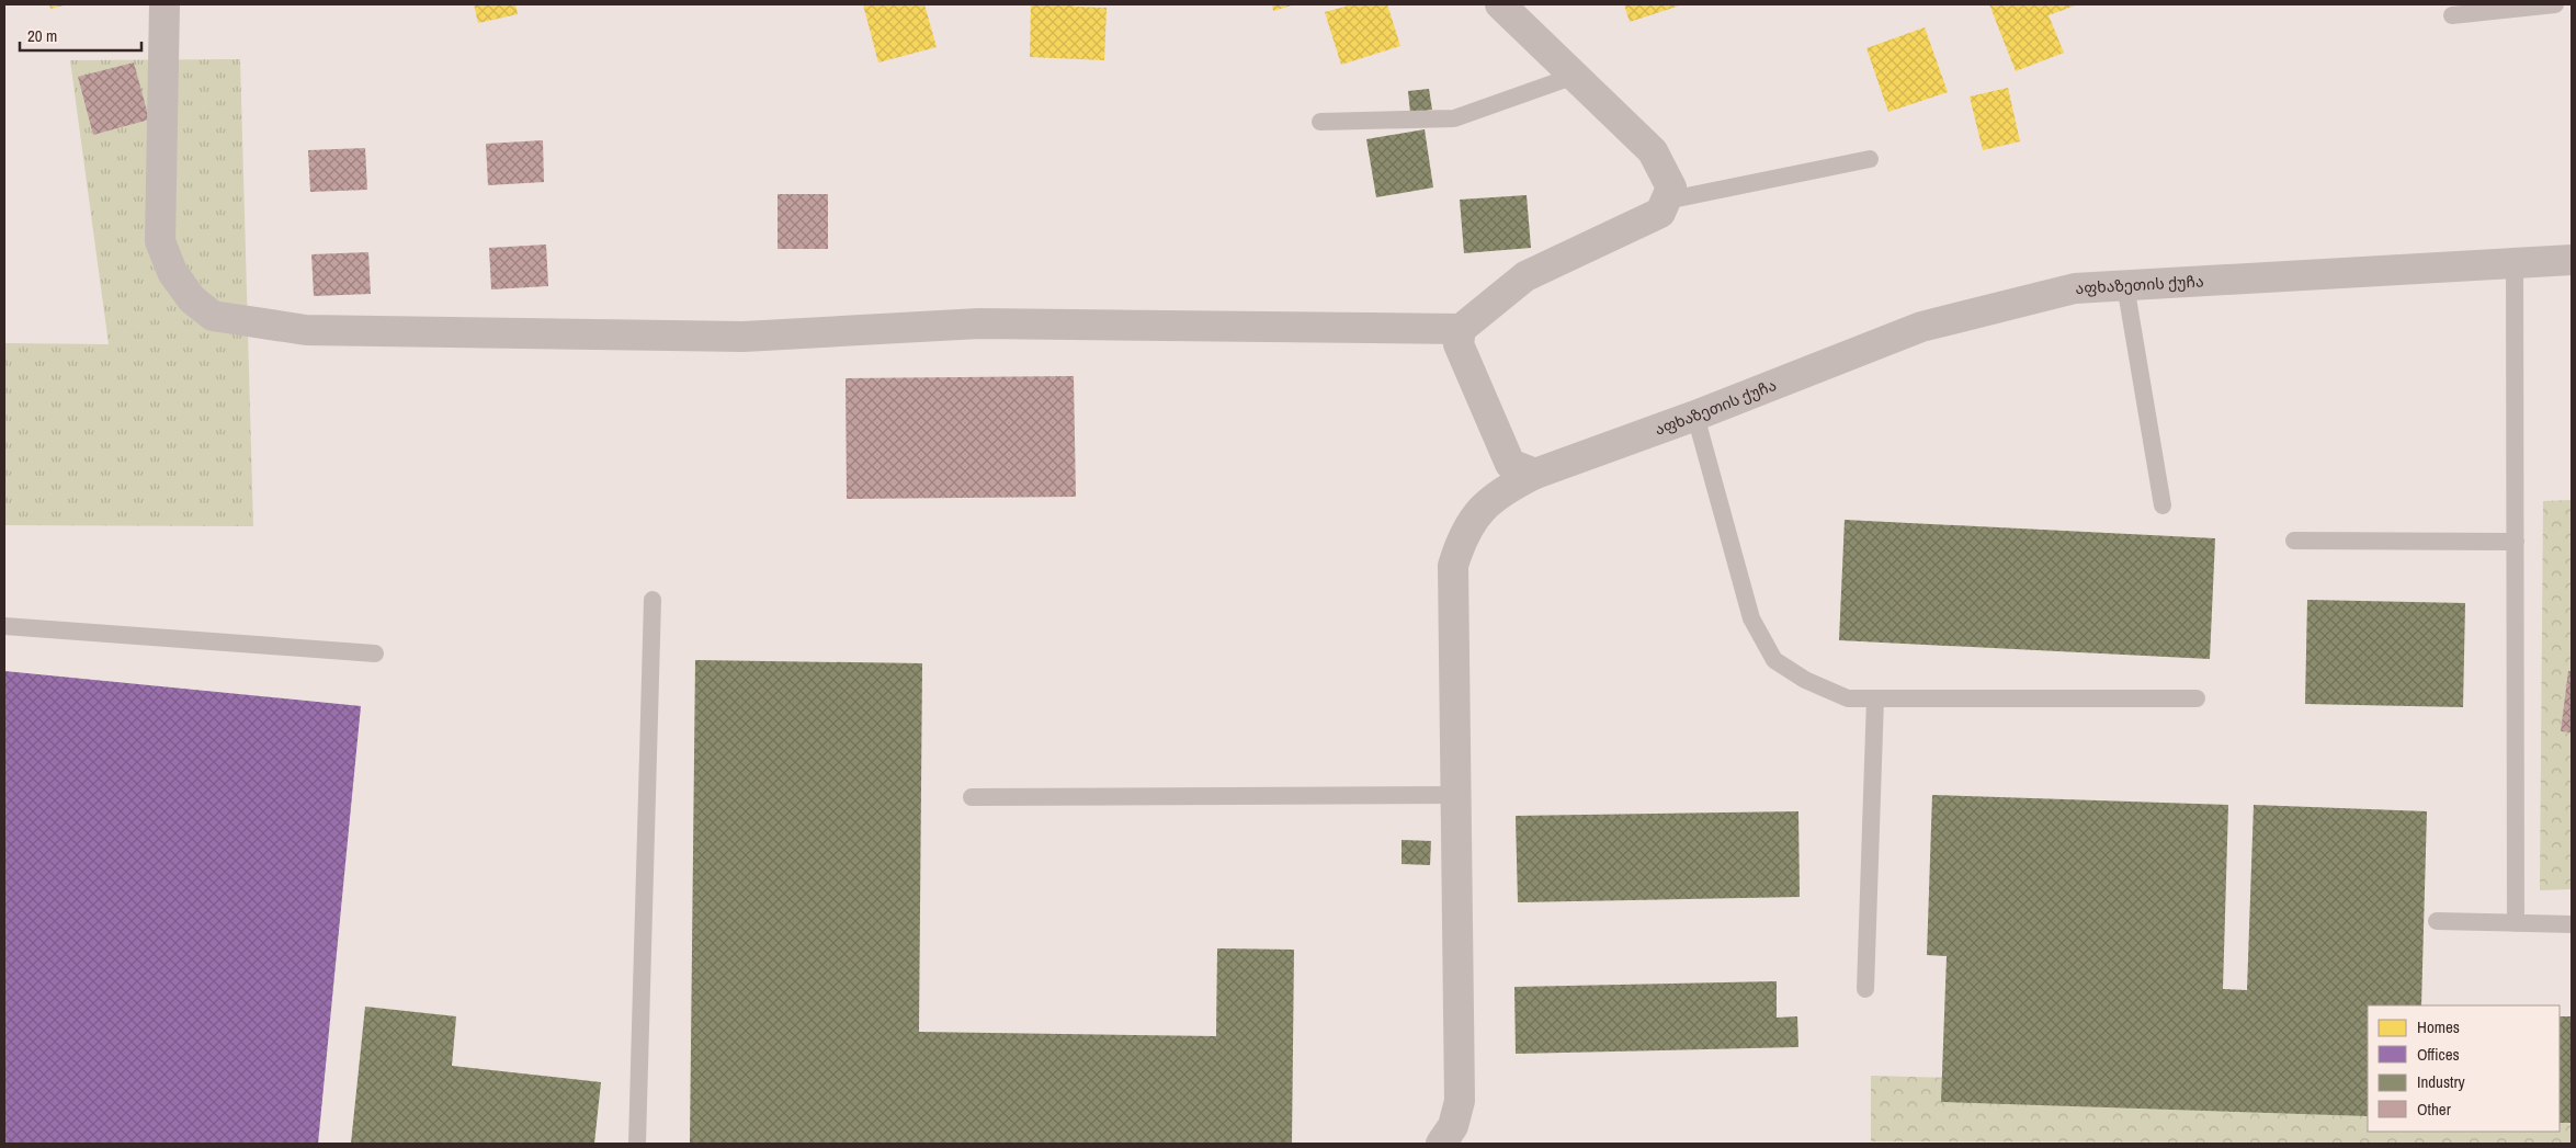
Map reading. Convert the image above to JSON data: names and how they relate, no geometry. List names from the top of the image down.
{
  "streets": {
    "street": ["აფხაზეთის ქუჩა"]
  },
  "legend": [
    "Homes",
    "Offices",
    "Industry",
    "Other"
  ],
  "scale_bar": "20 m"
}
